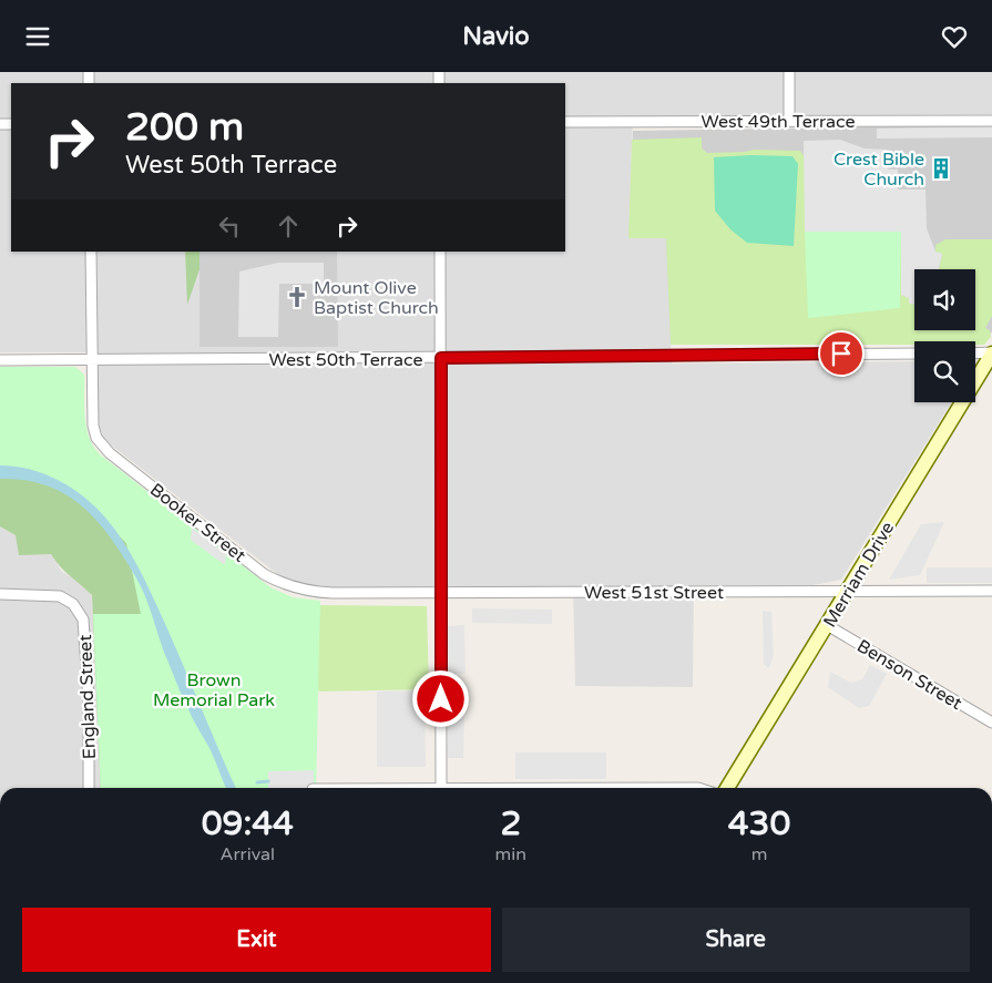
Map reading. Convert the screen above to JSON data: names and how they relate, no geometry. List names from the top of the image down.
{
  "streets": {
    "main road": ["Merriam Drive"],
    "street": [
      "West 49th Terrace",
      "West 50th Terrace",
      "Booker Street",
      "West 51st Street",
      "Benson Street",
      "England Street"
    ]
  },
  "crossings": [
    ["West 50th Terrace", "Booker Street"],
    ["Booker Street", "West 51st Street"],
    ["Merriam Drive", "West 51st Street"],
    ["Merriam Drive", "Benson Street"]
  ],
  "parks": ["Brown Memorial Park"],
  "places": {
    "building": ["Crest Bible Church"],
    "church": ["Mount Olive Baptist Church"]
  },
  "page": {
    "header": "Navio",
    "turn": ["200 m", "West 50th Terrace"],
    "eta": [
      "09:44",
      "Arrival",
      "2",
      "min",
      "430",
      "m"
    ],
    "buttons": ["Exit", "Share"]
  }
}
